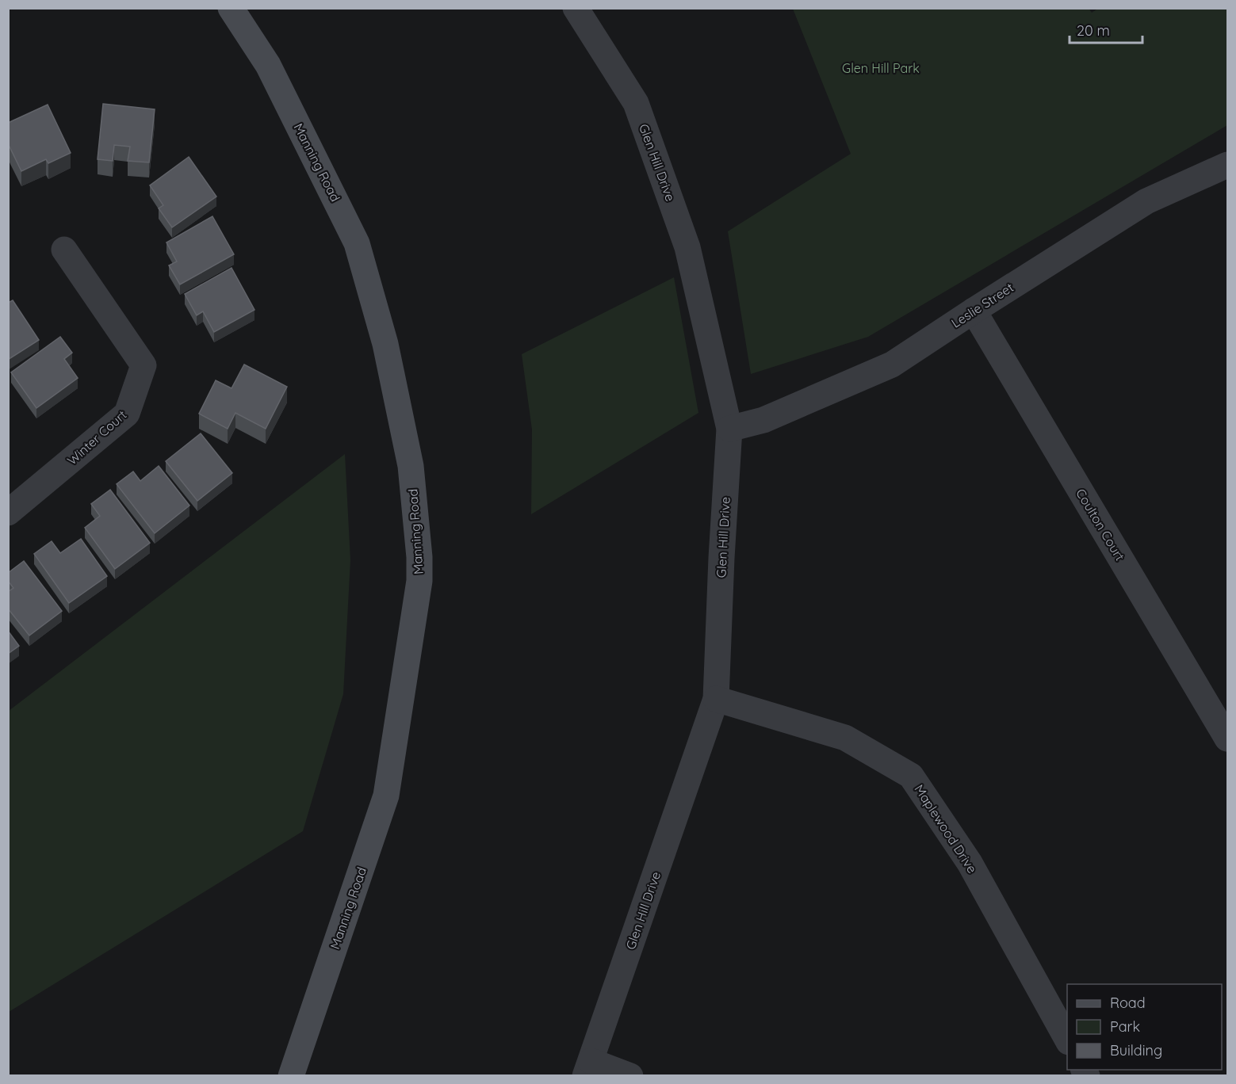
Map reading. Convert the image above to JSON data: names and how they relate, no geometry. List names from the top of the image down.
{
  "streets": {
    "main road": ["Manning Road"],
    "street": [
      "Glen Hill Drive",
      "Leslie Street",
      "Winter Court",
      "Coulton Court",
      "Maplewood Drive"
    ]
  },
  "crossings": [
    ["Glen Hill Drive", "Leslie Street"],
    ["Glen Hill Drive", "Maplewood Drive"],
    ["Leslie Street", "Coulton Court"]
  ],
  "parks": ["Glen Hill Park"],
  "legend": ["Road", "Park", "Building"],
  "scale_bar": "20 m"
}
